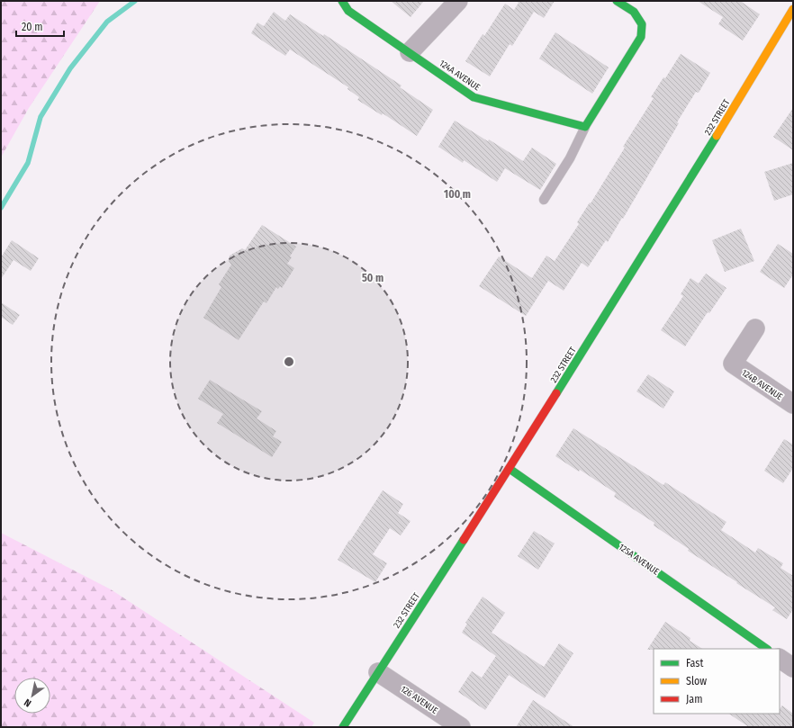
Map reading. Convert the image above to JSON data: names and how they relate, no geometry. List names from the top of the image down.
{
  "streets": {
    "main road": ["124A AVENUE", "232 STREET", "125A AVENUE"],
    "street": ["124B AVENUE", "126 AVENUE"]
  },
  "crossings": [
    ["232 STREET", "125A AVENUE"],
    ["232 STREET", "126 AVENUE"]
  ],
  "legend": ["Fast", "Slow", "Jam"],
  "scale_bar": "20 m",
  "north": "bottom left",
  "rings": ["100 m", "50 m"]
}
